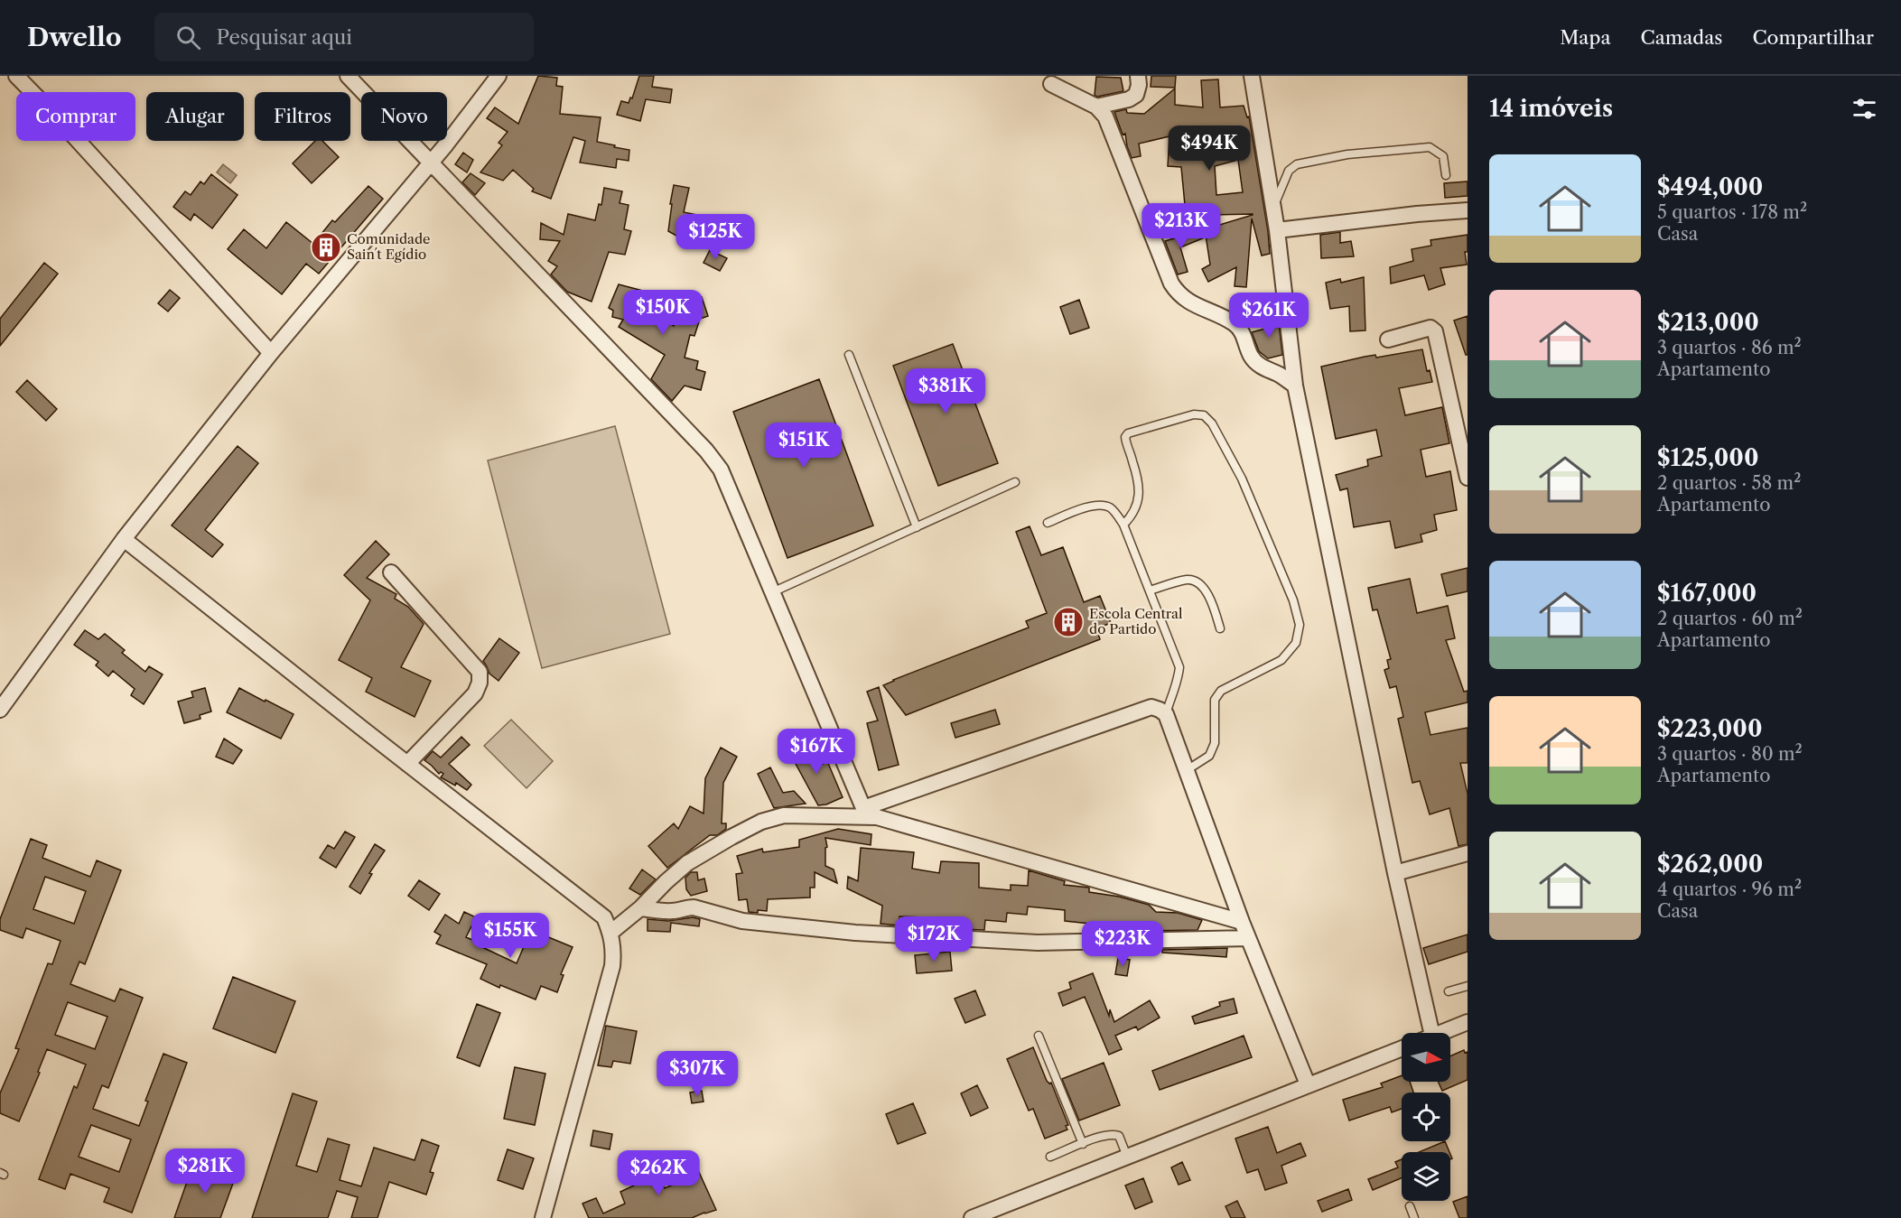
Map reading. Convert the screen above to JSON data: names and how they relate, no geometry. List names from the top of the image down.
{
  "places": {
    "building": ["Comunidade Sain´t Egídio", "Escola Central do Partido"]
  },
  "north": "right",
  "page": {
    "header": "Dwello",
    "search": "Pesquisar aqui",
    "nav": ["Mapa", "Camadas", "Compartilhar"],
    "heading": "14 imóveis",
    "chip": [
      "Comprar",
      "Alugar",
      "Filtros",
      "Novo"
    ],
    "price": [
      "$494K",
      "$213K",
      "$125K",
      "$150K",
      "$261K",
      "$381K",
      "$151K",
      "$167K",
      "$155K",
      "$172K",
      "$223K",
      "$307K",
      "$281K",
      "$262K"
    ],
    "list": [
      {
        "name": "$494,000",
        "note": "5 quartos · 178 m² · Casa"
      },
      {
        "name": "$213,000",
        "note": "3 quartos · 86 m² · Apartamento"
      },
      {
        "name": "$125,000",
        "note": "2 quartos · 58 m² · Apartamento"
      },
      {
        "name": "$167,000",
        "note": "2 quartos · 60 m² · Apartamento"
      },
      {
        "name": "$223,000",
        "note": "3 quartos · 80 m² · Apartamento"
      },
      {
        "name": "$262,000",
        "note": "4 quartos · 96 m² · Casa"
      }
    ]
  }
}
